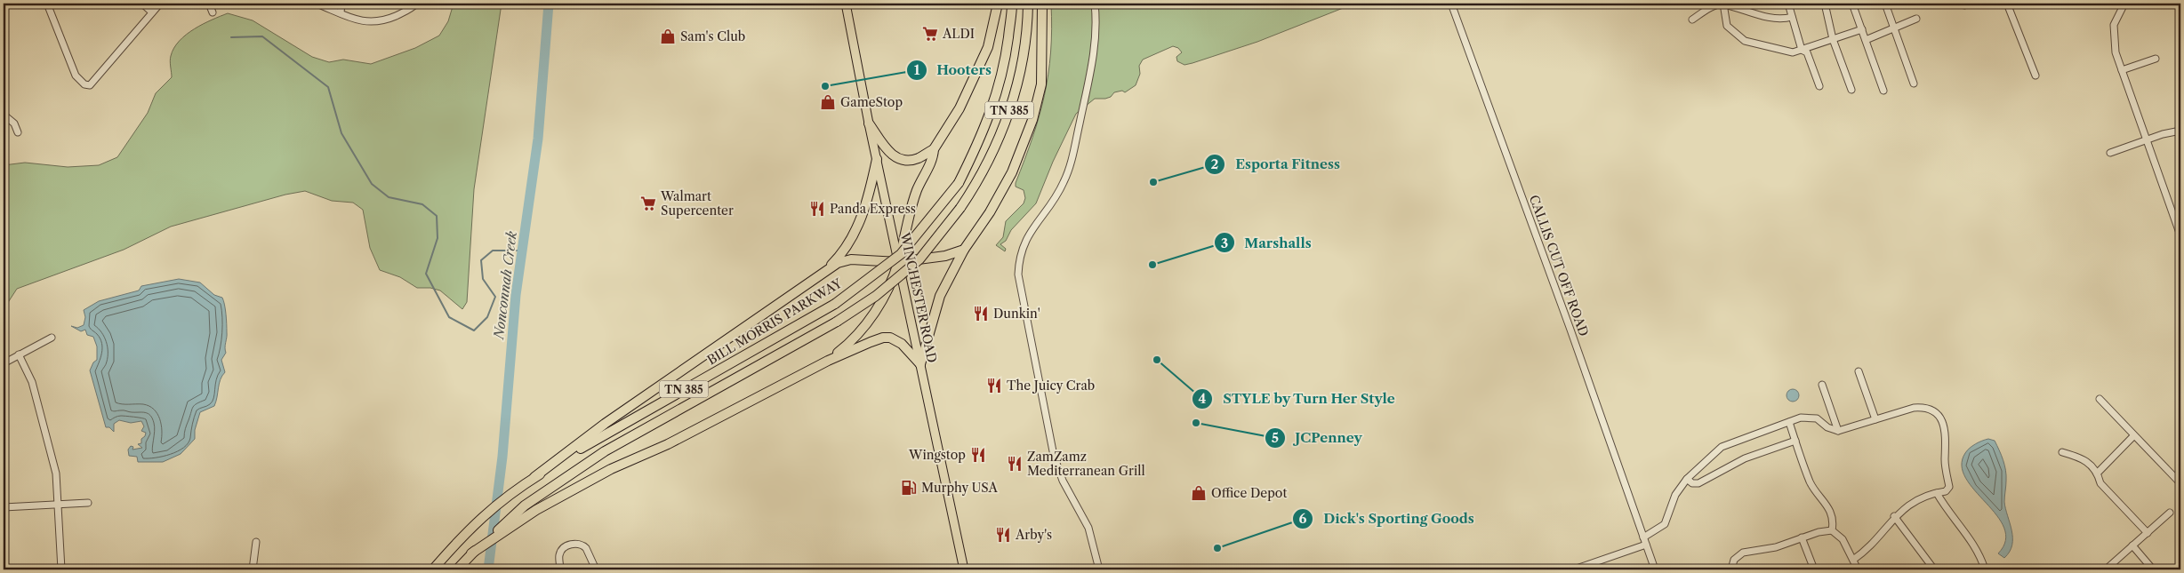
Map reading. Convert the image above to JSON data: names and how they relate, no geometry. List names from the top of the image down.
{
  "streets": {
    "highway": ["TN 385", "BILL MORRIS PARKWAY"],
    "main road": ["WINCHESTER ROAD"],
    "street": ["CALLIS CUT OFF ROAD"]
  },
  "water": ["Nonconnah Creek"],
  "places": {
    "supermarket": ["ALDI", "Walmart Supercenter"],
    "shop": ["Sam's Club", "GameStop", "Office Depot"],
    "other": [
      "Hooters",
      "Esporta Fitness",
      "Marshalls",
      "STYLE by Turn Her Style",
      "JCPenney",
      "Dick's Sporting Goods"
    ],
    "restaurant": [
      "Panda Express",
      "Dunkin'",
      "The Juicy Crab",
      "Wingstop",
      "ZamZamz Mediterranean Grill",
      "Arby's"
    ],
    "fuel station": ["Murphy USA"]
  }
}
